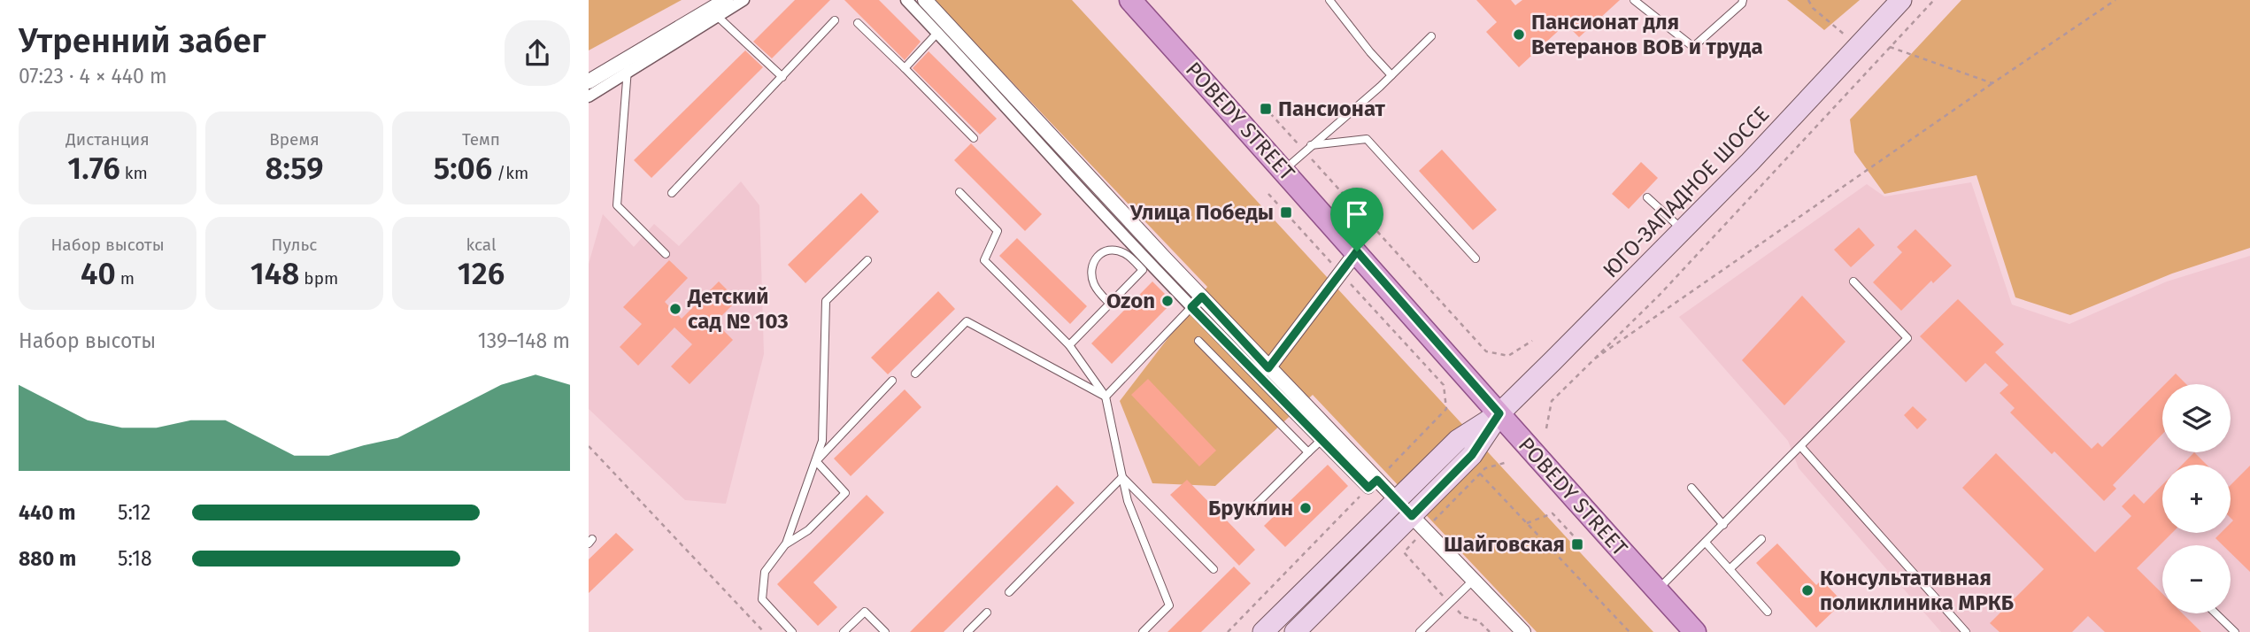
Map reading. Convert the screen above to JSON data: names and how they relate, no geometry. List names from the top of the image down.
{
  "streets": {
    "main road": ["POBEDY STREET", "ЮГО-ЗАПАДНОЕ ШОССЕ"]
  },
  "crossings": [
    ["POBEDY STREET", "ЮГО-ЗАПАДНОЕ ШОССЕ"]
  ],
  "places": {
    "other": [
      "Пансионат для Ветеранов ВОВ и труда",
      "Ozon",
      "Детский сад № 103",
      "Бруклин",
      "Консультативная поликлиника МРКБ"
    ],
    "transit": ["Пансионат", "Улица Победы", "Шайговская"]
  },
  "page": {
    "heading": ["Утренний забег", "07:23 · 4 × 440 m"],
    "stats": [
      ["Дистанция", "1.76 km"],
      ["Время", "8:59"],
      ["Темп", "5:06 /km"],
      ["Набор высоты", "40 m"],
      ["Пульс", "148 bpm"],
      ["kcal", "126"]
    ],
    "chart": ["Набор высоты", "139–148 m"],
    "map_buttons": ["+", "−"],
    "list": [
      {
        "name": "440 m",
        "note": "5:12"
      },
      {
        "name": "880 m",
        "note": "5:18"
      }
    ]
  }
}
